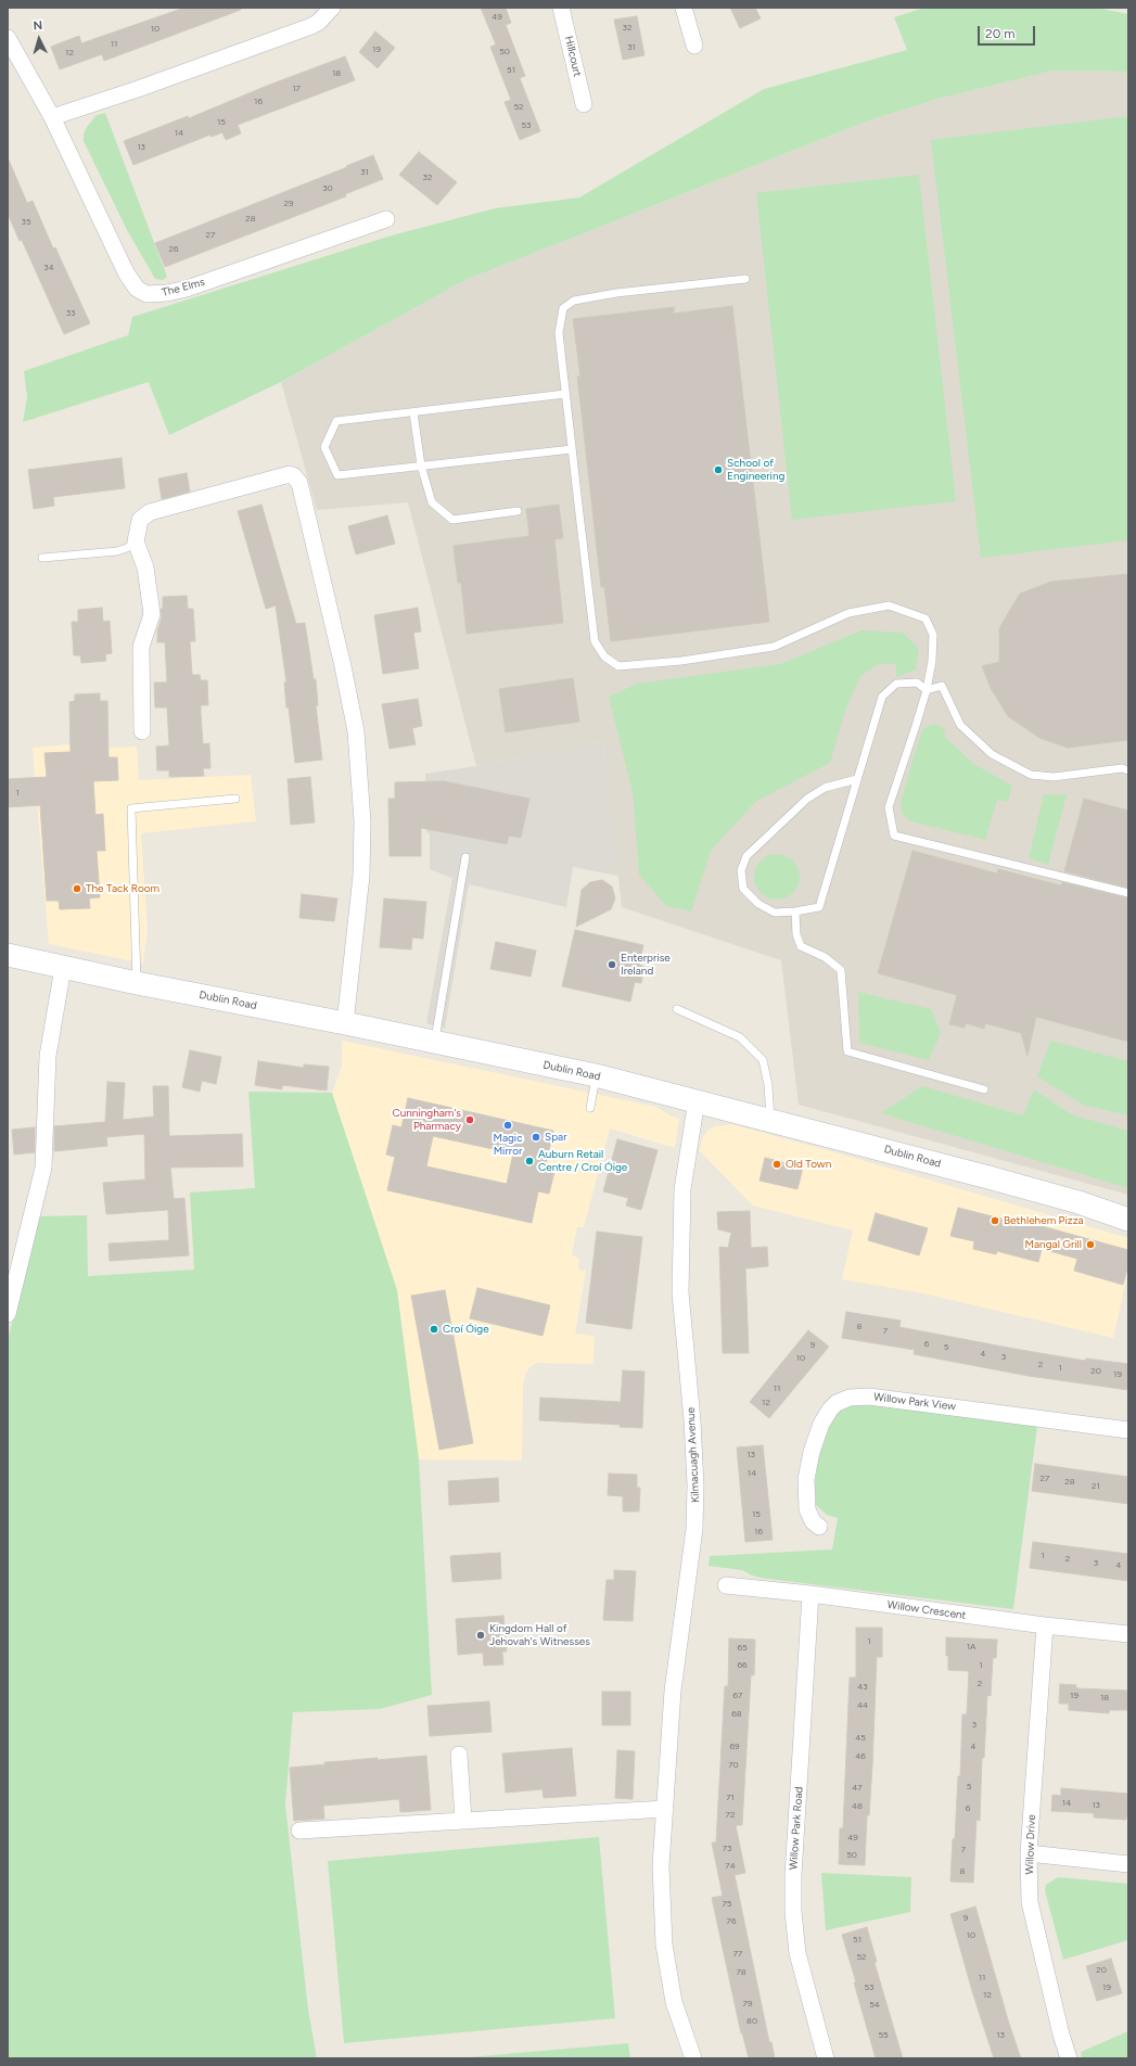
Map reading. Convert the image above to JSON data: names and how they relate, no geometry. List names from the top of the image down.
{
  "streets": {
    "main road": ["Dublin Road"],
    "street": [
      "Hillcourt",
      "The Elms",
      "Willow Park View",
      "Kilmacuagh Avenue",
      "Willow Crescent",
      "Willow Park Road",
      "Willow Drive"
    ]
  },
  "crossings": [
    ["Dublin Road", "Kilmacuagh Avenue"],
    ["Willow Crescent", "Willow Park Road"],
    ["Willow Crescent", "Willow Drive"]
  ],
  "places": [
    "School of Engineering",
    "The Tack Room",
    "Enterprise Ireland",
    "Cunningham's Pharmacy",
    "Magic Mirror",
    "Spar",
    "Auburn Retail Centre / Croí Óige",
    "Old Town",
    "Bethlehem Pizza",
    "Mangal Grill",
    "Croí Óige",
    "Kingdom Hall of Jehovah's Witnesses"
  ],
  "house_numbers": [
    "49",
    "32",
    "10",
    "11",
    "31",
    "19",
    "50",
    "12",
    "51",
    "18",
    "17",
    "16",
    "52",
    "15",
    "53",
    "14",
    "13",
    "31",
    "32",
    "30",
    "29",
    "28",
    "35",
    "27",
    "26",
    "34",
    "33",
    "1",
    "8",
    "7",
    "6",
    "9",
    "5",
    "4",
    "3",
    "10",
    "2",
    "1",
    "20",
    "19",
    "11",
    "12",
    "13",
    "14",
    "27",
    "28",
    "21",
    "15",
    "16",
    "1",
    "2",
    "3",
    "4",
    "1",
    "1A",
    "65",
    "66",
    "1",
    "2",
    "43",
    "67",
    "19",
    "18",
    "44",
    "68",
    "3",
    "45",
    "69",
    "4",
    "46",
    "70",
    "5",
    "47",
    "71",
    "14",
    "13",
    "48",
    "6",
    "72",
    "49",
    "73",
    "7",
    "50",
    "74",
    "8",
    "75",
    "9",
    "76",
    "10",
    "51",
    "77",
    "52",
    "20",
    "78",
    "11",
    "53",
    "19",
    "12",
    "79",
    "54",
    "80",
    "55",
    "13"
  ],
  "scale_bar": "20 m",
  "north": "top"
}
